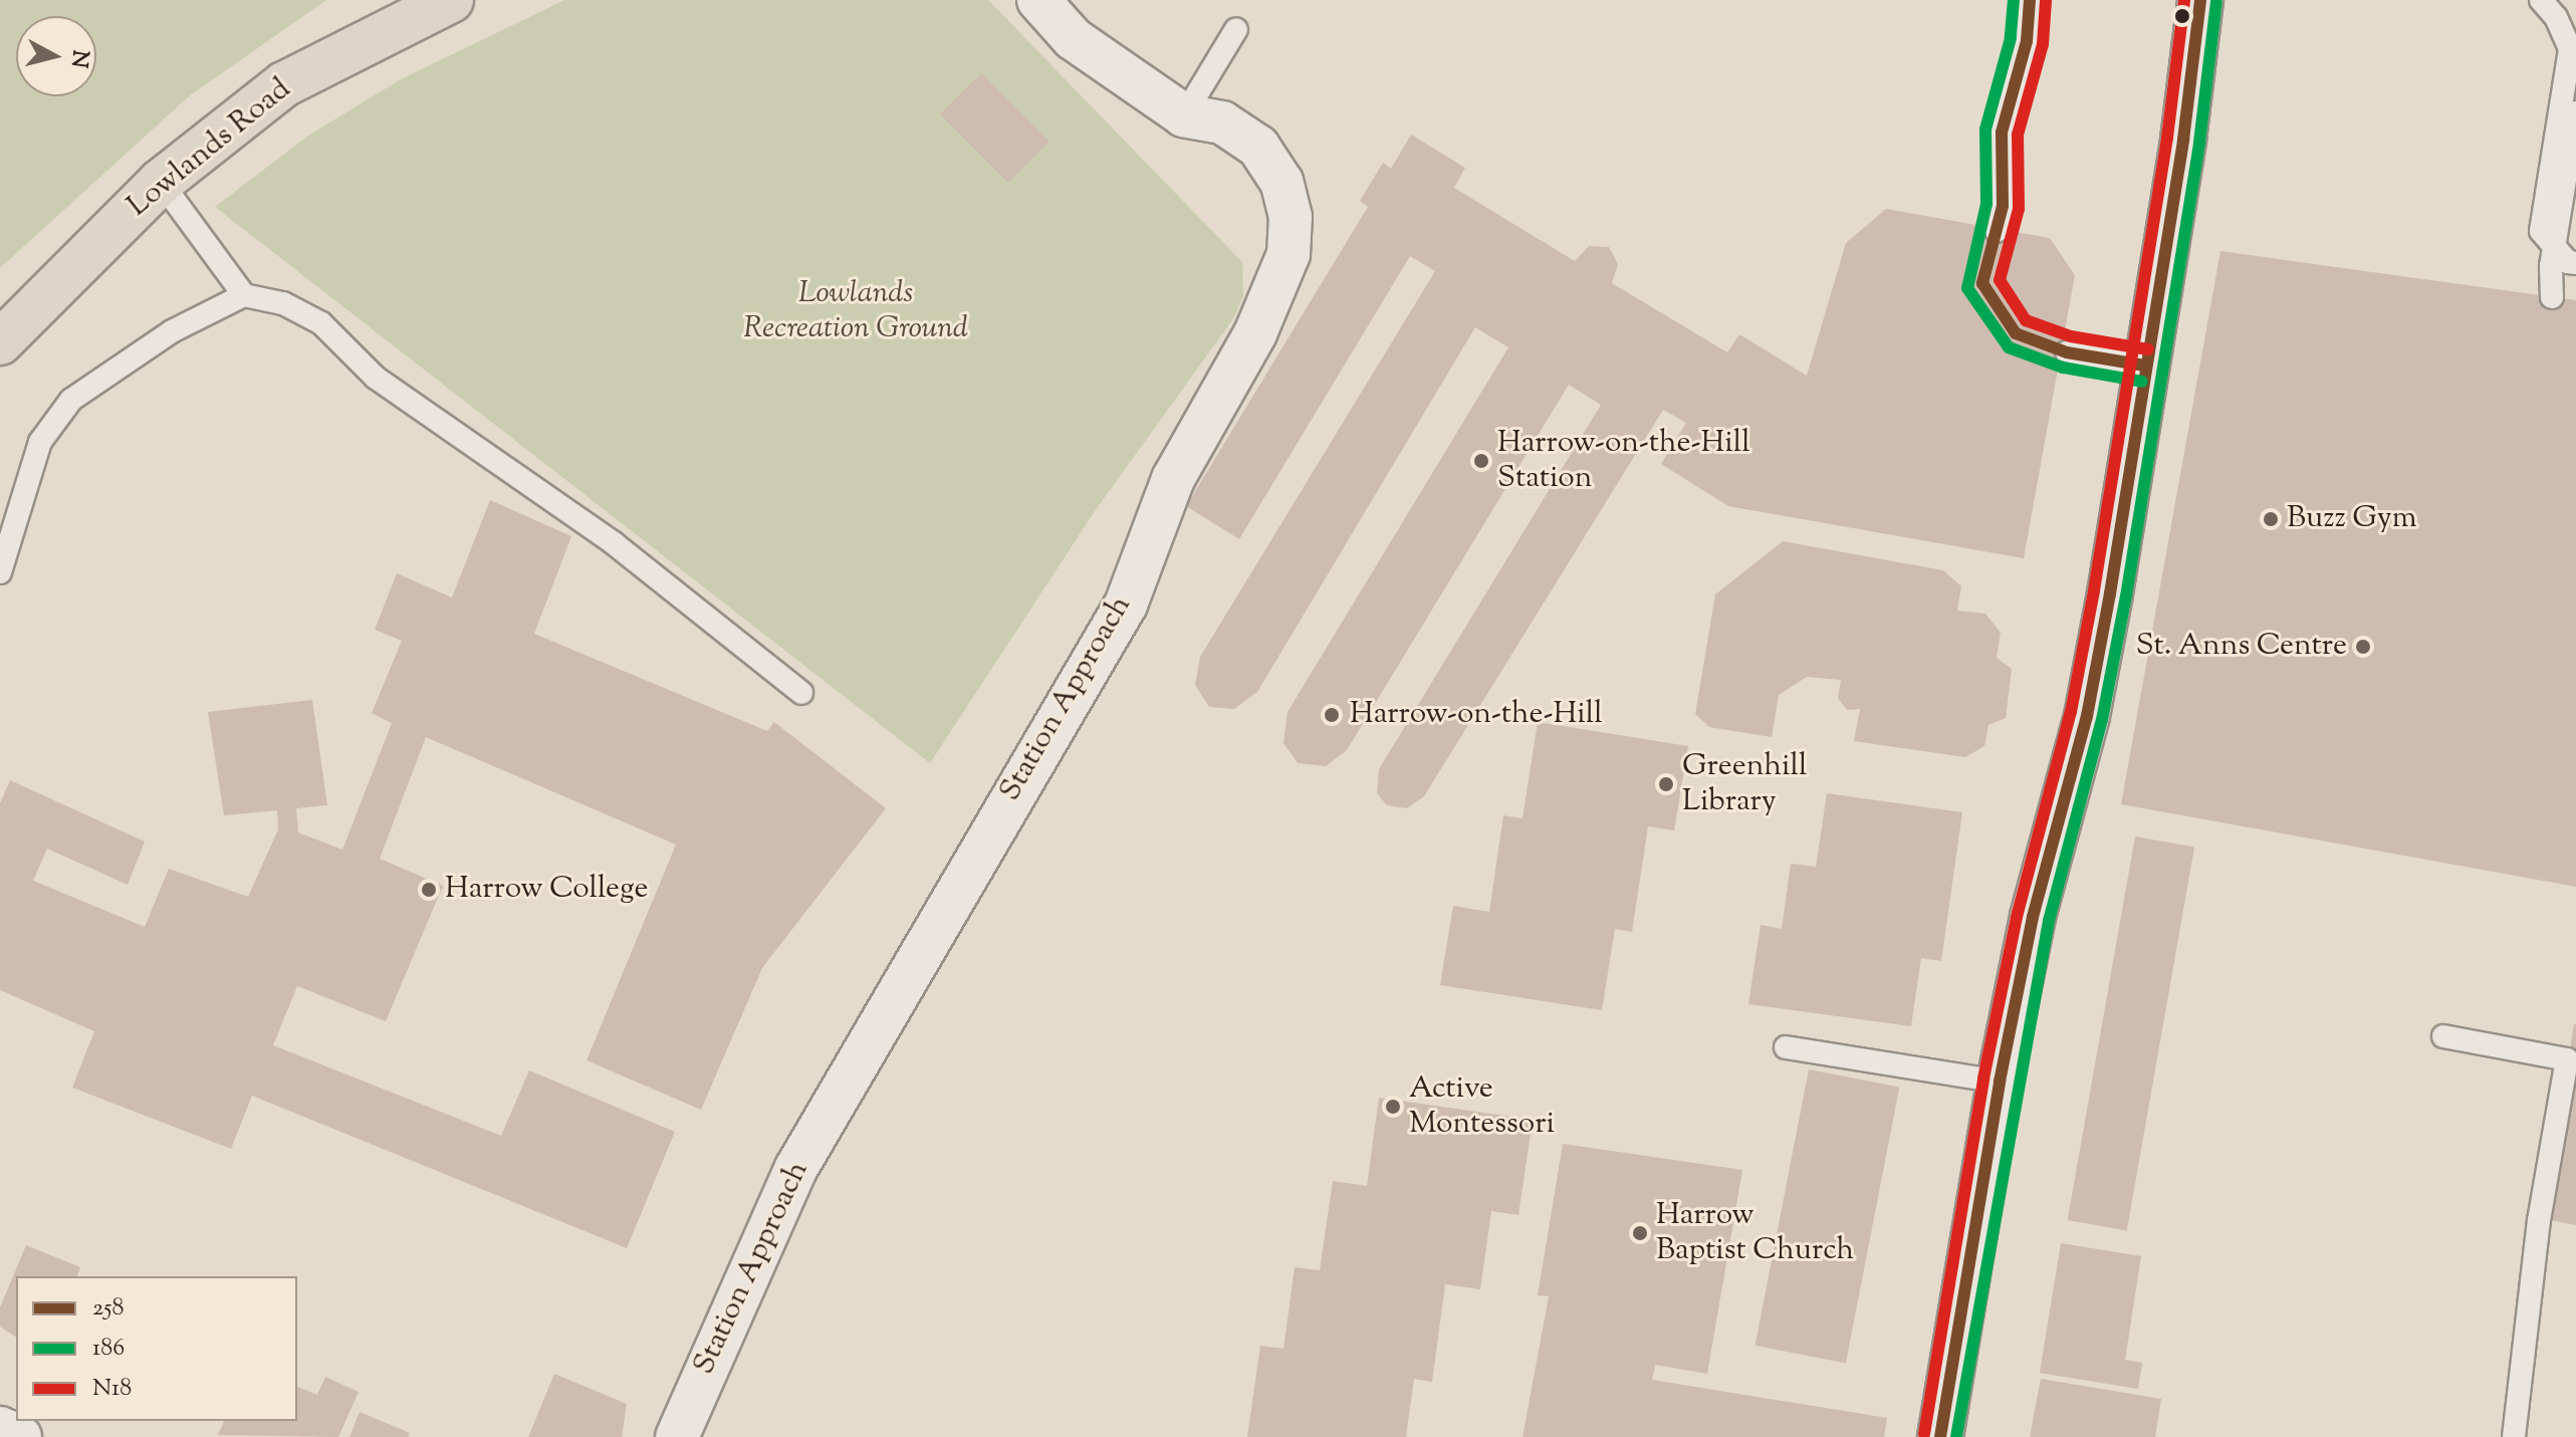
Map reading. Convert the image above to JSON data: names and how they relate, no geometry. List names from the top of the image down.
{
  "streets": {
    "main road": ["Lowlands Road"],
    "street": ["Station Approach"]
  },
  "parks": ["Lowlands Recreation Ground"],
  "places": [
    "Harrow-on-the-Hill Station",
    "Buzz Gym",
    "St. Anns Centre",
    "Harrow-on-the-Hill",
    "Greenhill Library",
    "Harrow College",
    "Active Montessori",
    "Harrow Baptist Church"
  ],
  "lines": ["transit line 258", "transit line 186", "transit line N18"],
  "legend": ["258", "186", "N18"],
  "north": "right"
}
